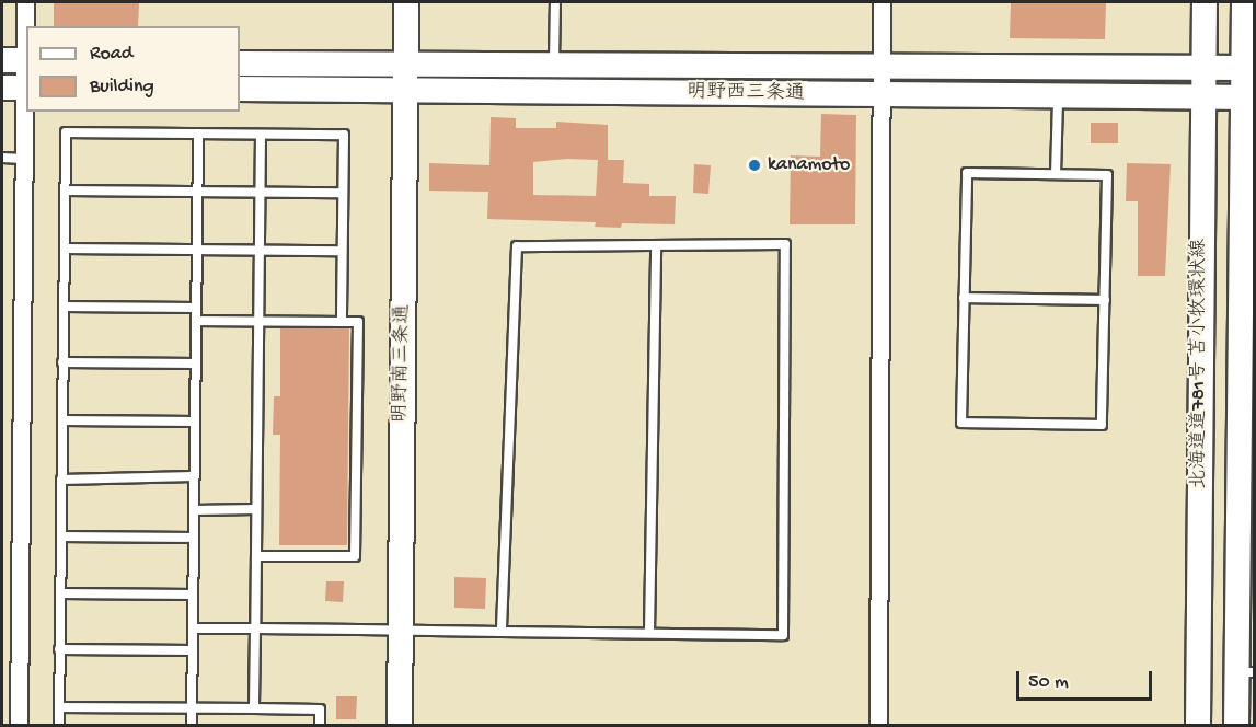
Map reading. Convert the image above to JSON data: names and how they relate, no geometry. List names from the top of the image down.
{
  "streets": {
    "street": ["明野西三条通", "明野南三条通", "北海道道781号 苫小牧環状線"]
  },
  "crossings": [
    ["明野西三条通", "明野南三条通"],
    ["明野西三条通", "北海道道781号 苫小牧環状線"]
  ],
  "places": ["kanamoto"],
  "legend": ["Road", "Building"],
  "scale_bar": "50 m"
}
